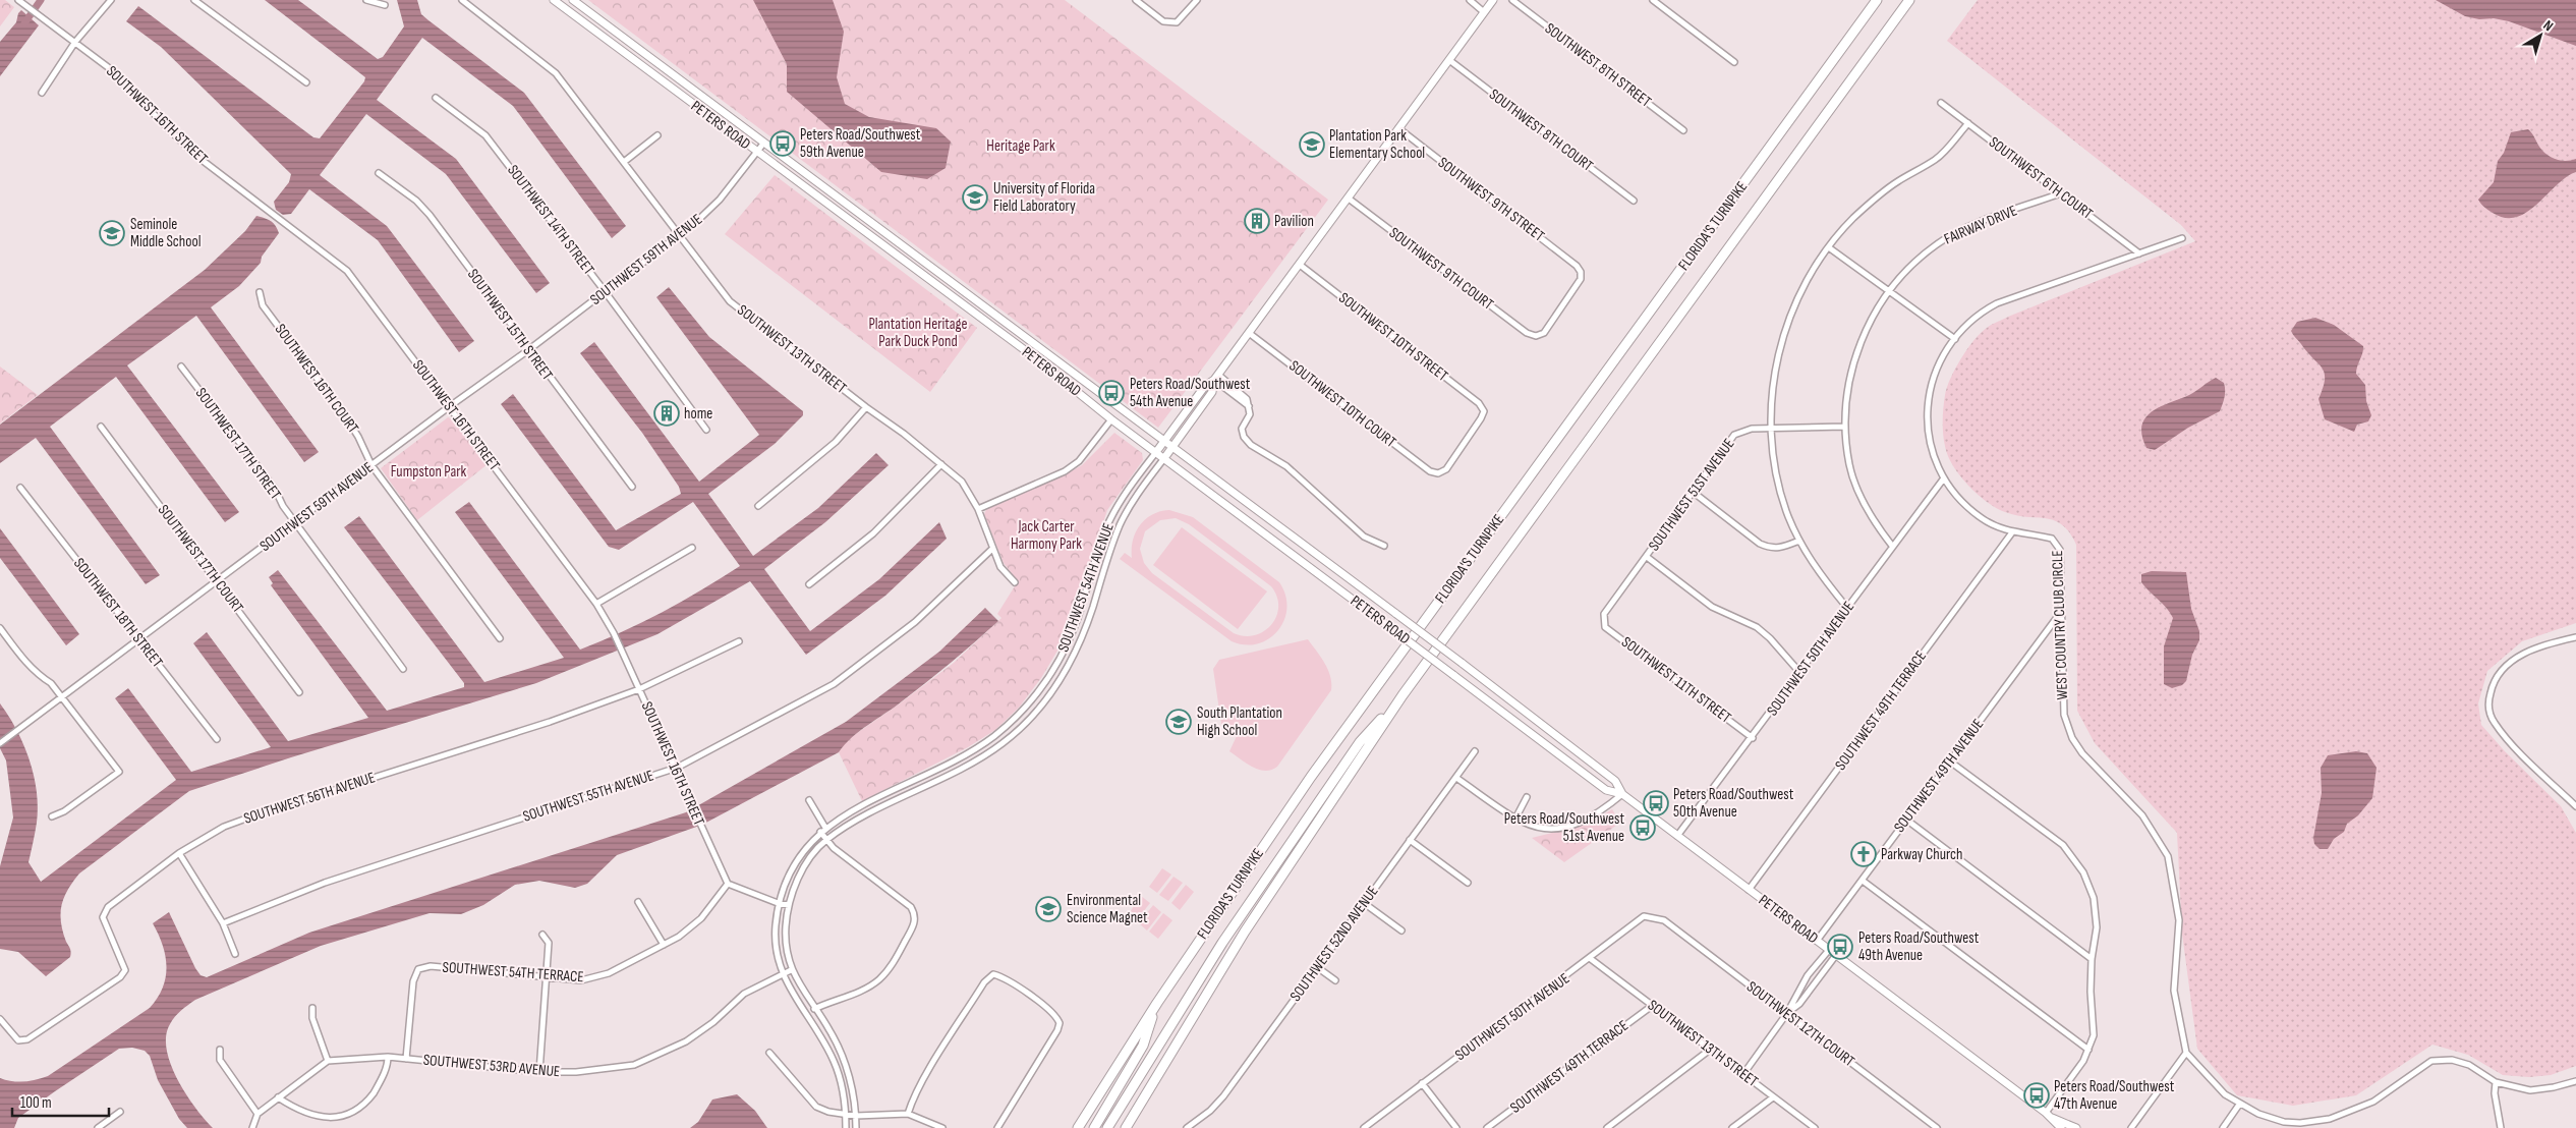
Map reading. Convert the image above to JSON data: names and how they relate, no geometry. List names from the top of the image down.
{
  "streets": {
    "highway": ["FLORIDA'S TURNPIKE"],
    "main road": ["PETERS ROAD", "SOUTHWEST 54TH AVENUE"],
    "street": [
      "SOUTHWEST 8TH STREET",
      "SOUTHWEST 16TH STREET",
      "SOUTHWEST 8TH COURT",
      "SOUTHWEST 6TH COURT",
      "SOUTHWEST 9TH STREET",
      "SOUTHWEST 14TH STREET",
      "FAIRWAY DRIVE",
      "SOUTHWEST 59TH AVENUE",
      "SOUTHWEST 9TH COURT",
      "SOUTHWEST 15TH STREET",
      "SOUTHWEST 10TH STREET",
      "SOUTHWEST 13TH STREET",
      "SOUTHWEST 16TH COURT",
      "SOUTHWEST 10TH COURT",
      "SOUTHWEST 17TH STREET",
      "SOUTHWEST 51ST AVENUE",
      "SOUTHWEST 17TH COURT",
      "SOUTHWEST 18TH STREET",
      "WEST COUNTRY CLUB CIRCLE",
      "SOUTHWEST 50TH AVENUE",
      "SOUTHWEST 11TH STREET",
      "SOUTHWEST 49TH TERRACE",
      "SOUTHWEST 49TH AVENUE",
      "SOUTHWEST 55TH AVENUE",
      "SOUTHWEST 56TH AVENUE",
      "SOUTHWEST 52ND AVENUE",
      "SOUTHWEST 54TH TERRACE",
      "SOUTHWEST 12TH COURT",
      "SOUTHWEST 53RD AVENUE"
    ]
  },
  "crossings": [
    ["SOUTHWEST 16TH STREET", "SOUTHWEST 59TH AVENUE"],
    ["SOUTHWEST 16TH STREET", "SOUTHWEST 55TH AVENUE"],
    ["SOUTHWEST 16TH STREET", "SOUTHWEST 56TH AVENUE"],
    ["SOUTHWEST 16TH STREET", "SOUTHWEST 54TH TERRACE"],
    ["PETERS ROAD", "SOUTHWEST 59TH AVENUE"],
    ["PETERS ROAD", "SOUTHWEST 54TH AVENUE"],
    ["PETERS ROAD", "SOUTHWEST 50TH AVENUE"],
    ["PETERS ROAD", "SOUTHWEST 49TH TERRACE"],
    ["PETERS ROAD", "SOUTHWEST 49TH AVENUE"],
    ["SOUTHWEST 8TH COURT", "SOUTHWEST 54TH AVENUE"],
    ["SOUTHWEST 6TH COURT", "FAIRWAY DRIVE"],
    ["SOUTHWEST 6TH COURT", "WEST COUNTRY CLUB CIRCLE"],
    ["SOUTHWEST 9TH STREET", "SOUTHWEST 9TH COURT"],
    ["SOUTHWEST 9TH STREET", "SOUTHWEST 54TH AVENUE"],
    ["SOUTHWEST 14TH STREET", "SOUTHWEST 59TH AVENUE"],
    ["FAIRWAY DRIVE", "SOUTHWEST 51ST AVENUE"],
    ["FAIRWAY DRIVE", "SOUTHWEST 50TH AVENUE"],
    ["SOUTHWEST 59TH AVENUE", "SOUTHWEST 15TH STREET"],
    ["SOUTHWEST 59TH AVENUE", "SOUTHWEST 13TH STREET"],
    ["SOUTHWEST 59TH AVENUE", "SOUTHWEST 16TH COURT"],
    ["SOUTHWEST 59TH AVENUE", "SOUTHWEST 17TH STREET"],
    ["SOUTHWEST 59TH AVENUE", "SOUTHWEST 17TH COURT"],
    ["SOUTHWEST 59TH AVENUE", "SOUTHWEST 18TH STREET"],
    ["SOUTHWEST 9TH COURT", "SOUTHWEST 54TH AVENUE"],
    ["SOUTHWEST 10TH STREET", "SOUTHWEST 10TH COURT"],
    ["SOUTHWEST 10TH STREET", "SOUTHWEST 54TH AVENUE"],
    ["SOUTHWEST 13TH STREET", "SOUTHWEST 50TH AVENUE"],
    ["SOUTHWEST 13TH STREET", "SOUTHWEST 49TH TERRACE"],
    ["SOUTHWEST 13TH STREET", "SOUTHWEST 55TH AVENUE"],
    ["SOUTHWEST 10TH COURT", "SOUTHWEST 54TH AVENUE"],
    ["SOUTHWEST 51ST AVENUE", "SOUTHWEST 11TH STREET"],
    ["SOUTHWEST 54TH AVENUE", "SOUTHWEST 53RD AVENUE"],
    ["WEST COUNTRY CLUB CIRCLE", "SOUTHWEST 50TH AVENUE"],
    ["WEST COUNTRY CLUB CIRCLE", "SOUTHWEST 49TH TERRACE"],
    ["WEST COUNTRY CLUB CIRCLE", "SOUTHWEST 49TH AVENUE"],
    ["SOUTHWEST 50TH AVENUE", "SOUTHWEST 11TH STREET"],
    ["SOUTHWEST 50TH AVENUE", "SOUTHWEST 12TH COURT"],
    ["SOUTHWEST 54TH TERRACE", "SOUTHWEST 53RD AVENUE"]
  ],
  "parks": [
    "Heritage Park",
    "Plantation Heritage Park Duck Pond",
    "Fumpston Park",
    "Jack Carter Harmony Park"
  ],
  "places": {
    "bus stop": [
      "Peters Road/Southwest 59th Avenue",
      "Peters Road/Southwest 54th Avenue",
      "Peters Road/Southwest 50th Avenue",
      "Peters Road/Southwest 51st Avenue",
      "Peters Road/Southwest 49th Avenue",
      "Peters Road/Southwest 47th Avenue"
    ],
    "school or university": [
      "Plantation Park Elementary School",
      "University of Florida Field Laboratory",
      "Seminole Middle School",
      "South Plantation High School",
      "Environmental Science Magnet"
    ],
    "building": ["Pavilion", "home"],
    "church": ["Parkway Church"]
  },
  "scale_bar": "100 m",
  "north": "top right"
}
